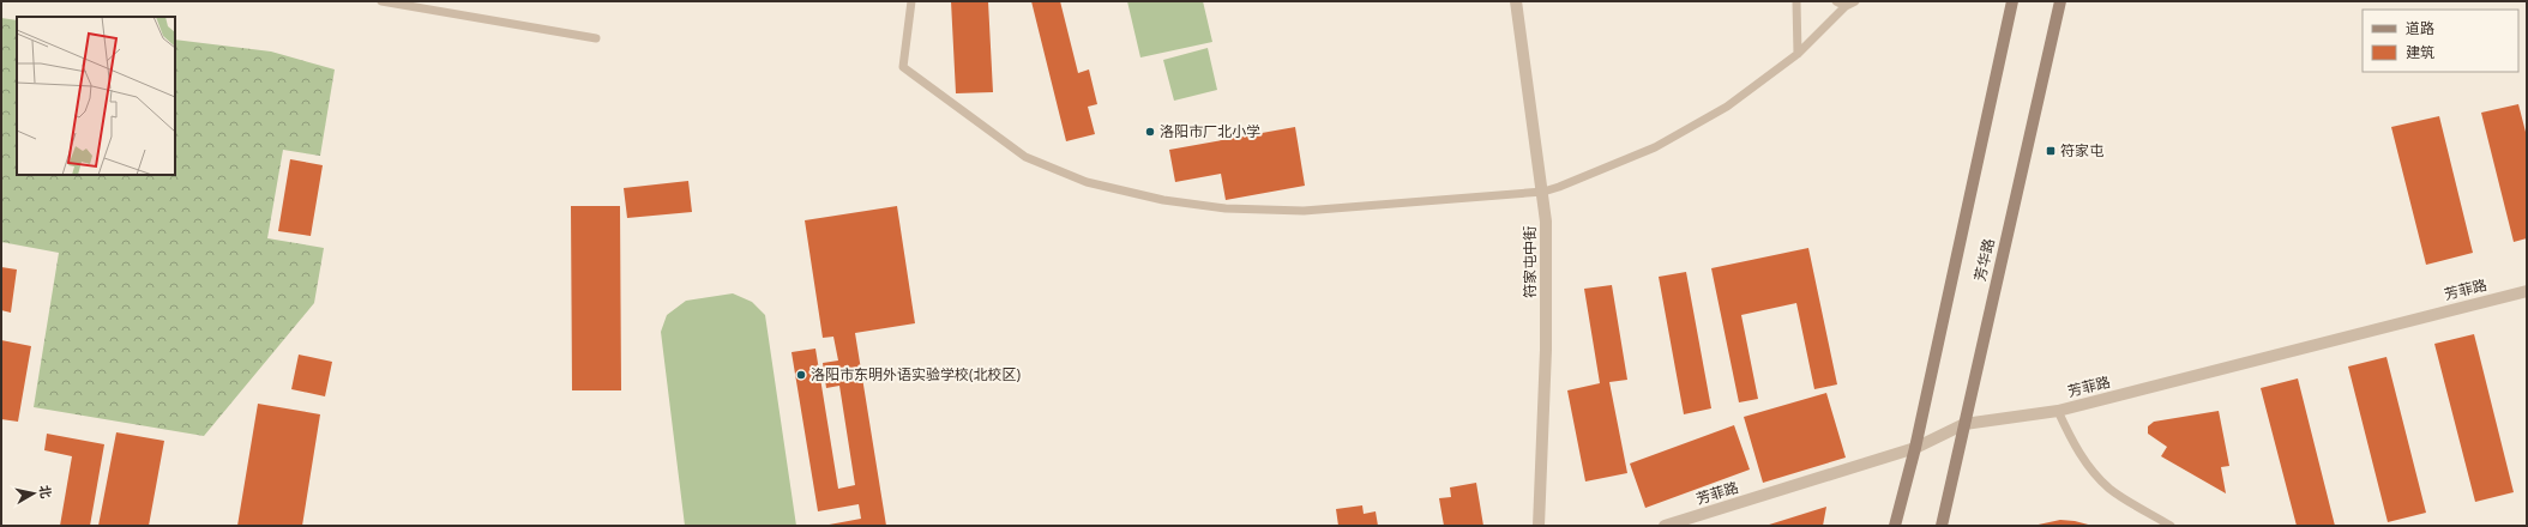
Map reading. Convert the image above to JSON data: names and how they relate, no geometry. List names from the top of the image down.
{
  "streets": {
    "main road": ["芳华路"],
    "street": ["符家屯中街", "芳菲路"]
  },
  "crossings": [
    ["芳华路", "芳菲路"]
  ],
  "places": {
    "other": ["洛阳市厂北小学", "洛阳市东明外语实验学校(北校区)"],
    "transit": ["符家屯"]
  },
  "legend": ["道路", "建筑"],
  "north": "right"
}
